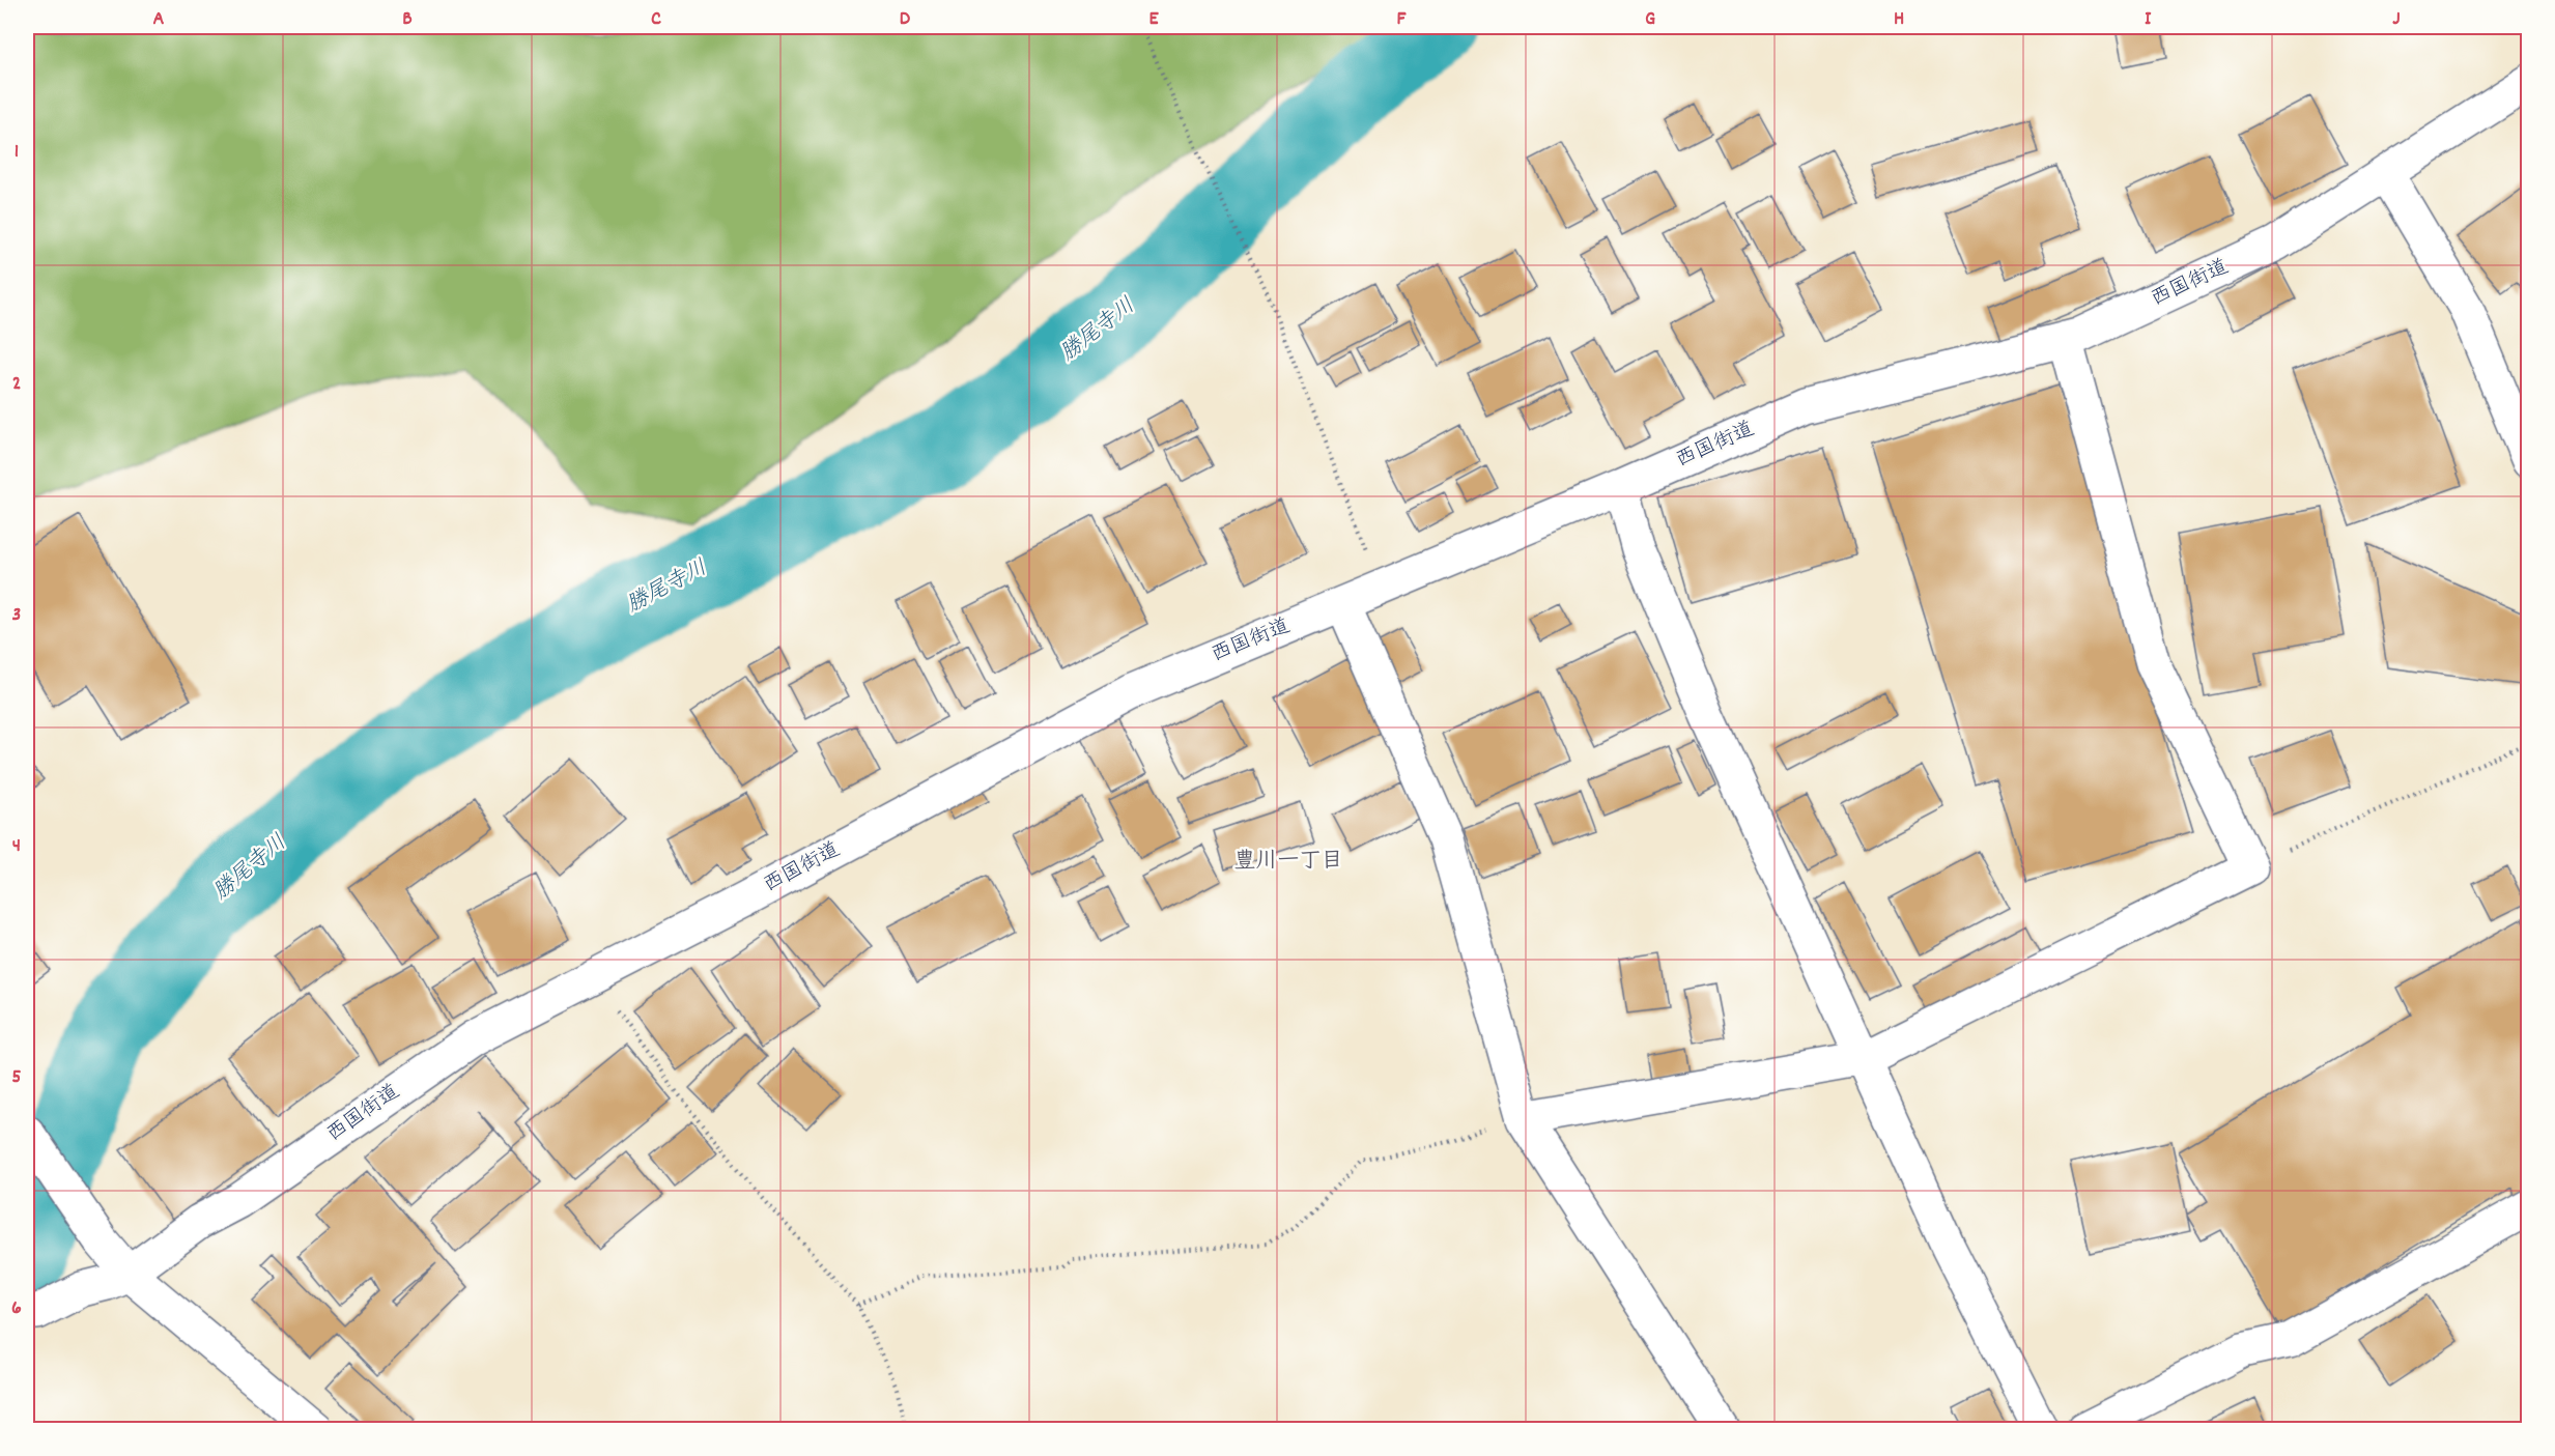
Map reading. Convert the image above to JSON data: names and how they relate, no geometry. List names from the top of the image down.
{
  "streets": {
    "street": ["西国街道"]
  },
  "districts": ["豊川一丁目"],
  "water": ["勝尾寺川"],
  "grid": {
    "columns": [
      "A",
      "B",
      "C",
      "D",
      "E",
      "F",
      "G",
      "H",
      "I",
      "J"
    ],
    "rows": [
      "1",
      "2",
      "3",
      "4",
      "5",
      "6"
    ]
  }
}
